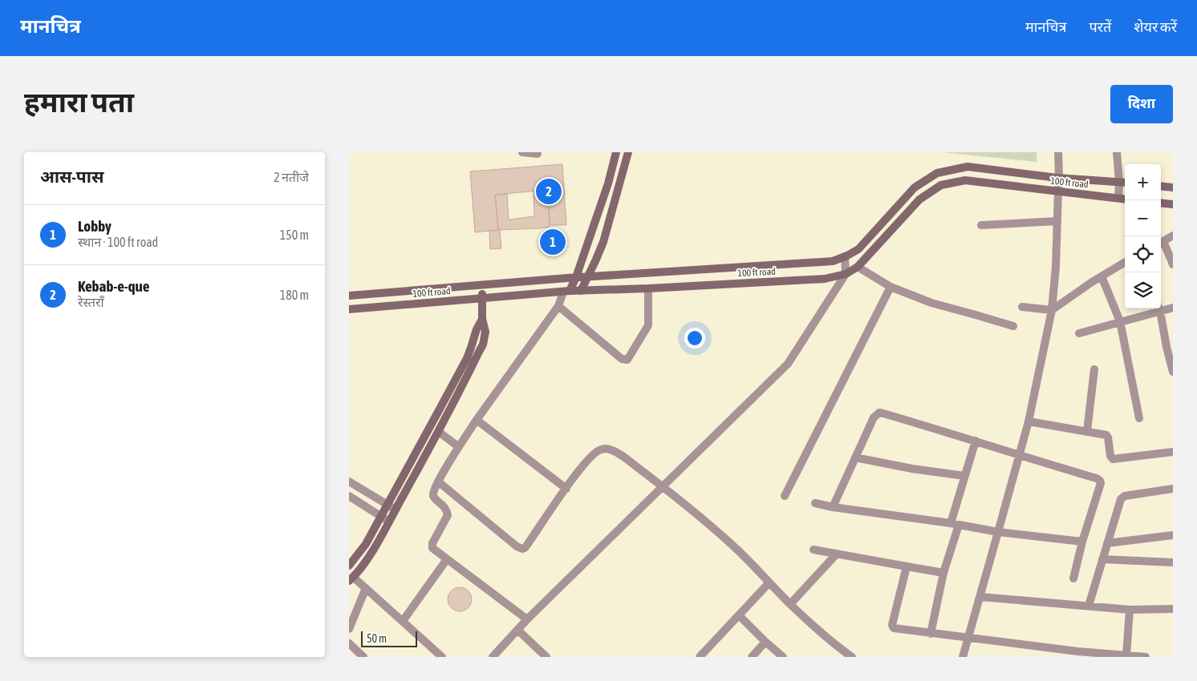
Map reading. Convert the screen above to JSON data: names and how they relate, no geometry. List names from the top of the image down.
{
  "streets": {
    "main road": ["100 ft road"]
  },
  "scale_bar": "50 m",
  "page": {
    "header": "मानचित्र",
    "nav": ["मानचित्र", "परतें", "शेयर करें"],
    "buttons": "दिशा",
    "title": "हमारा पता",
    "heading": ["आस-पास", "2 नतीजे"],
    "map_buttons": ["+", "−"],
    "pins": ["2", "1"],
    "list": [
      {
        "mark": "1",
        "name": "Lobby",
        "note": "स्थान · 100 ft road",
        "value": "150 m"
      },
      {
        "mark": "2",
        "name": "Kebab-e-que",
        "note": "रेस्तराँ",
        "value": "180 m"
      }
    ],
    "scale": "50 m"
  }
}
